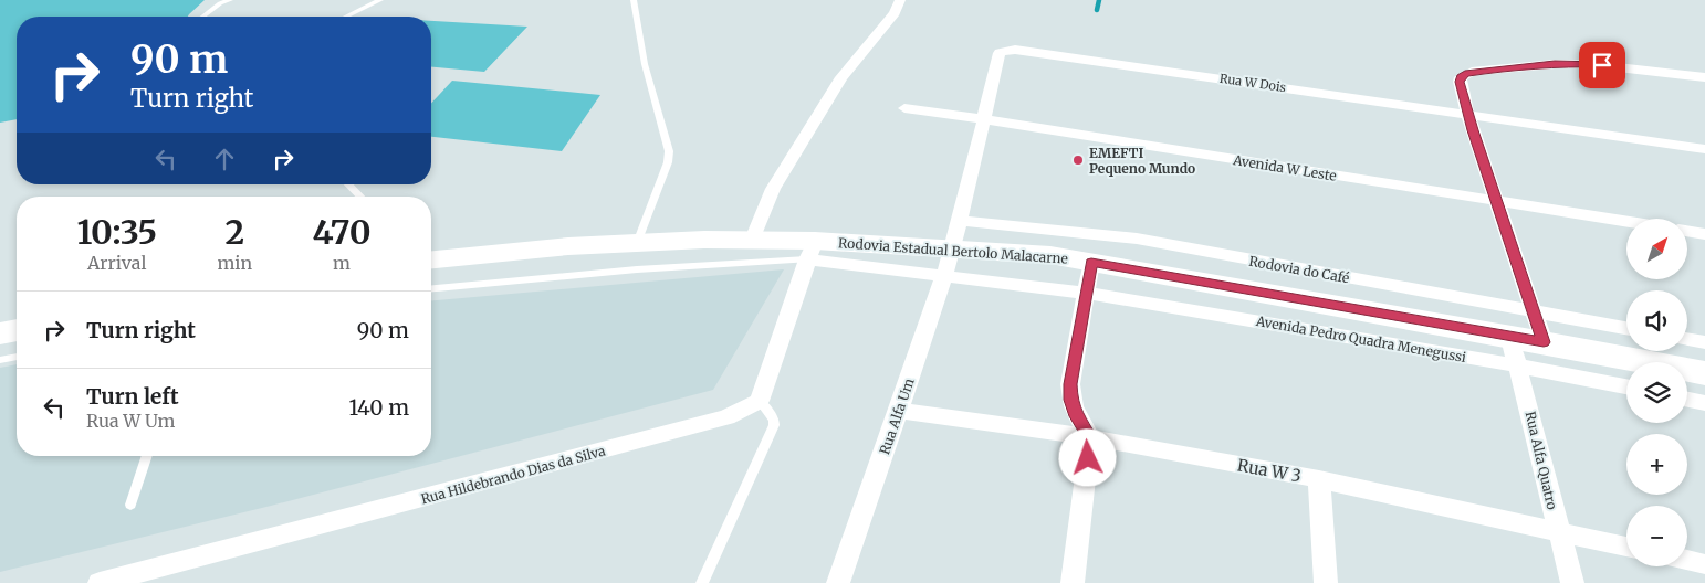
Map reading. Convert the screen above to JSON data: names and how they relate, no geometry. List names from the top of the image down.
{
  "streets": {
    "main road": ["Rodovia Estadual Bertolo Malacarne"],
    "street": [
      "Rua W Dois",
      "Avenida W Leste",
      "Rodovia do Café",
      "Avenida Pedro Quadra Menegussi",
      "Rua Alfa Um",
      "Rua Alfa Quatro",
      "Rua W 3",
      "Rua Hildebrando Dias da Silva"
    ]
  },
  "crossings": [
    ["Rua W Dois", "Avenida W Leste"],
    ["Rua W Dois", "Rodovia Estadual Bertolo Malacarne"],
    ["Rua W Dois", "Rodovia do Café"],
    ["Rua W Dois", "Rua Alfa Um"],
    ["Rodovia Estadual Bertolo Malacarne", "Avenida Pedro Quadra Menegussi"],
    ["Rodovia Estadual Bertolo Malacarne", "Rua Alfa Um"],
    ["Rodovia Estadual Bertolo Malacarne", "Rua Alfa Quatro"],
    ["Avenida Pedro Quadra Menegussi", "Rua Alfa Um"],
    ["Avenida Pedro Quadra Menegussi", "Rua Alfa Quatro"],
    ["Rua Alfa Um", "Rua W 3"],
    ["Rua Alfa Quatro", "Rua W 3"]
  ],
  "places": ["EMEFTI Pequeno Mundo"],
  "north": "top right",
  "page": {
    "turn": ["90 m", "Turn right"],
    "eta": [
      "10:35",
      "Arrival",
      "2",
      "min",
      "470",
      "m"
    ],
    "map_buttons": ["+", "−"],
    "list": [
      {
        "name": "Turn right",
        "value": "90 m"
      },
      {
        "name": "Turn left",
        "note": "Rua W Um",
        "value": "140 m"
      }
    ]
  }
}
